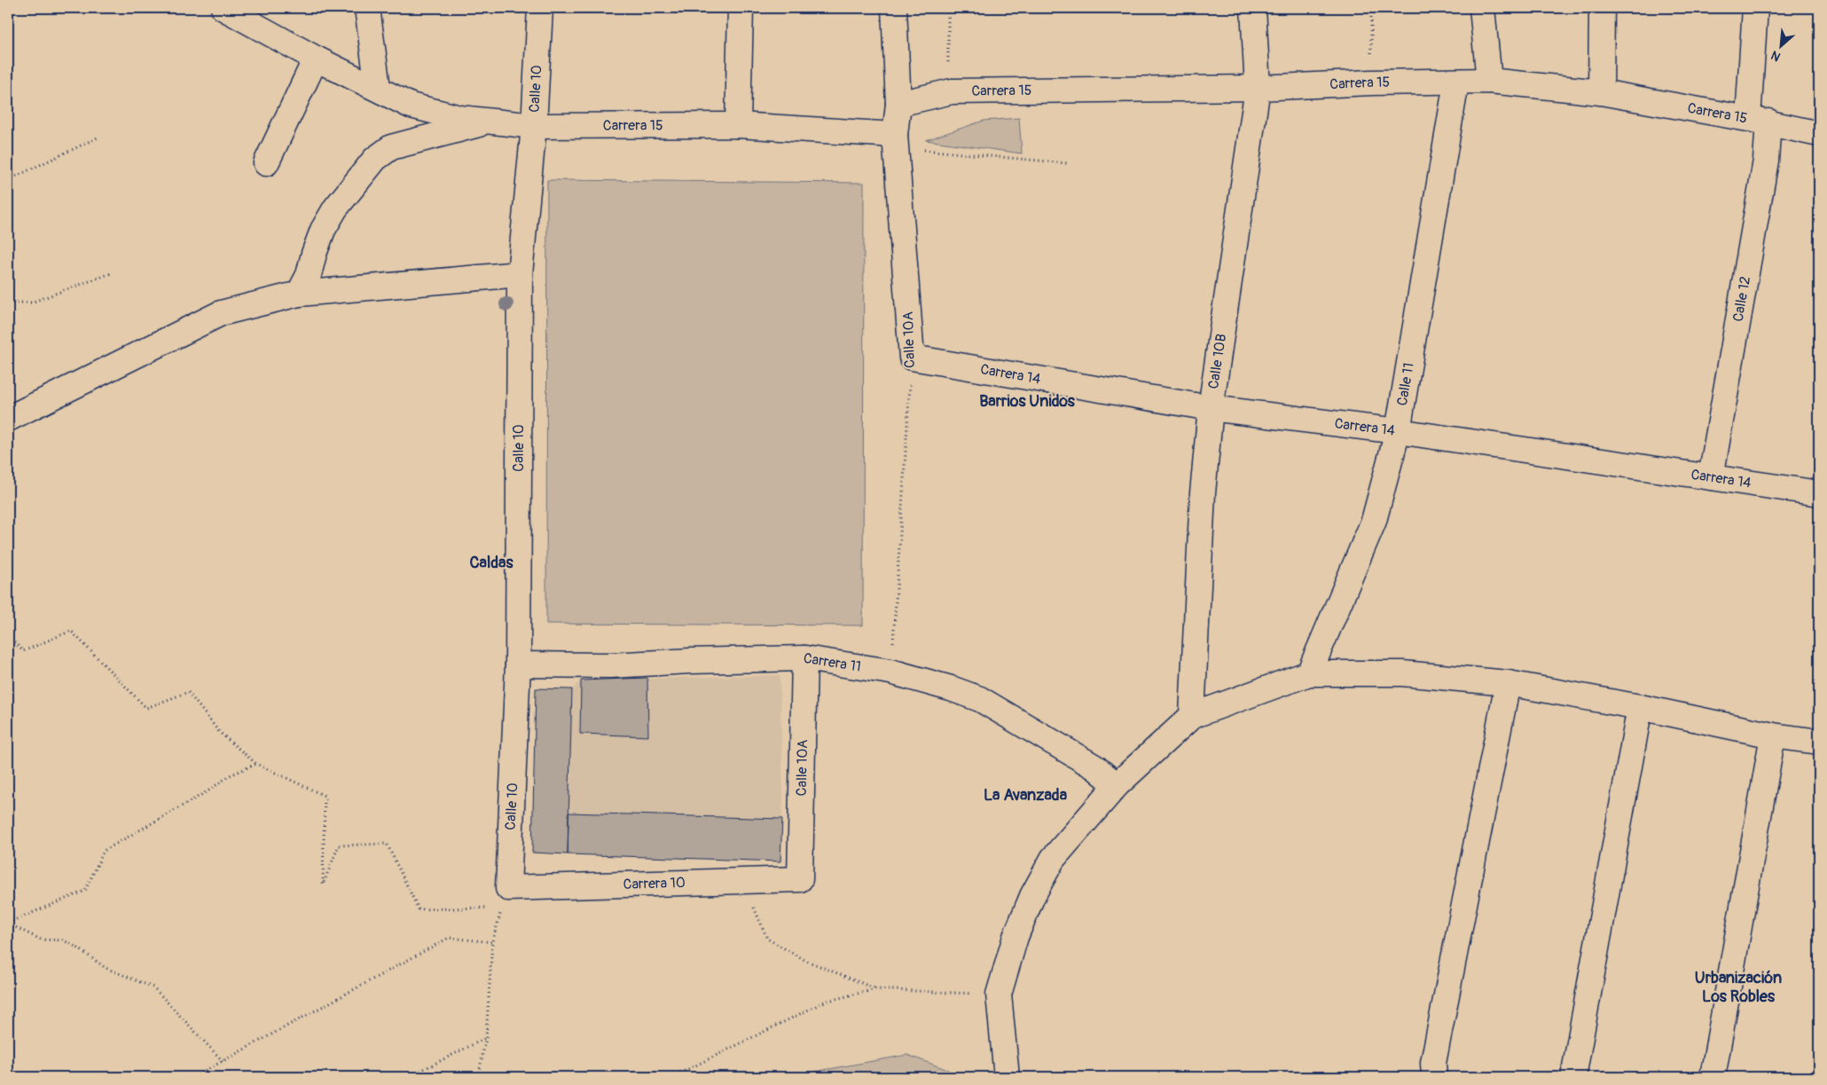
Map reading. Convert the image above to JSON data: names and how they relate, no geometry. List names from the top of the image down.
{
  "streets": {
    "street": [
      "Carrera 15",
      "Calle 10",
      "Calle 12",
      "Calle 10A",
      "Calle 10B",
      "Carrera 14",
      "Calle 11",
      "Carrera 11",
      "Carrera 10"
    ]
  },
  "crossings": [
    ["Carrera 15", "Calle 10"],
    ["Carrera 15", "Calle 12"],
    ["Carrera 15", "Calle 10A"],
    ["Carrera 15", "Calle 10B"],
    ["Carrera 15", "Calle 11"],
    ["Calle 10", "Carrera 11"],
    ["Calle 10", "Carrera 10"],
    ["Calle 12", "Carrera 14"],
    ["Calle 10A", "Carrera 14"],
    ["Calle 10A", "Carrera 11"],
    ["Calle 10A", "Carrera 10"],
    ["Calle 10B", "Carrera 14"],
    ["Carrera 14", "Calle 11"]
  ],
  "districts": [
    "Barrios Unidos",
    "Caldas",
    "La Avanzada",
    "Urbanización Los Robles"
  ],
  "north": "bottom left"
}
